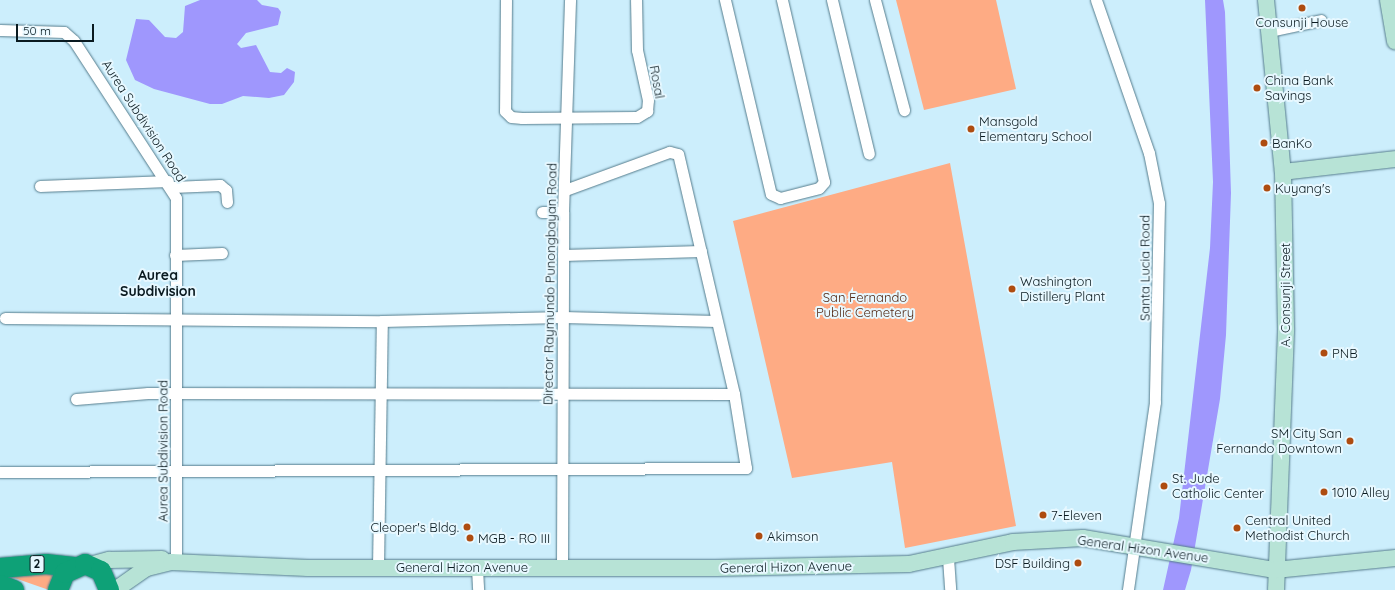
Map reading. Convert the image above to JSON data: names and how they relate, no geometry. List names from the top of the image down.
{
  "streets": {
    "highway": ["2"],
    "main road": ["A. Consunji Street", "General Hizon Avenue"],
    "street": [
      "Rosal",
      "Aurea Subdivision Road",
      "Santa Lucia Road",
      "Director Raymundo Punongbayan Road"
    ]
  },
  "crossings": [
    ["Rosal", "Director Raymundo Punongbayan Road"],
    ["Aurea Subdivision Road", "General Hizon Avenue"],
    ["Santa Lucia Road", "General Hizon Avenue"],
    ["Director Raymundo Punongbayan Road", "General Hizon Avenue"],
    ["A. Consunji Street", "General Hizon Avenue"],
    ["General Hizon Avenue", "2"]
  ],
  "districts": ["Aurea Subdivision"],
  "parks": ["San Fernando Public Cemetery"],
  "places": [
    "Consunji House",
    "China Bank Savings",
    "Mansgold Elementary School",
    "BanKo",
    "Kuyang's",
    "Washington Distillery Plant",
    "PNB",
    "SM City San Fernando Downtown",
    "St. Jude Catholic Center",
    "1010 Alley",
    "7-Eleven",
    "Cleoper's Bldg.",
    "Central United Methodist Church",
    "Akimson",
    "MGB - RO III",
    "DSF Building"
  ],
  "scale_bar": "50 m"
}
